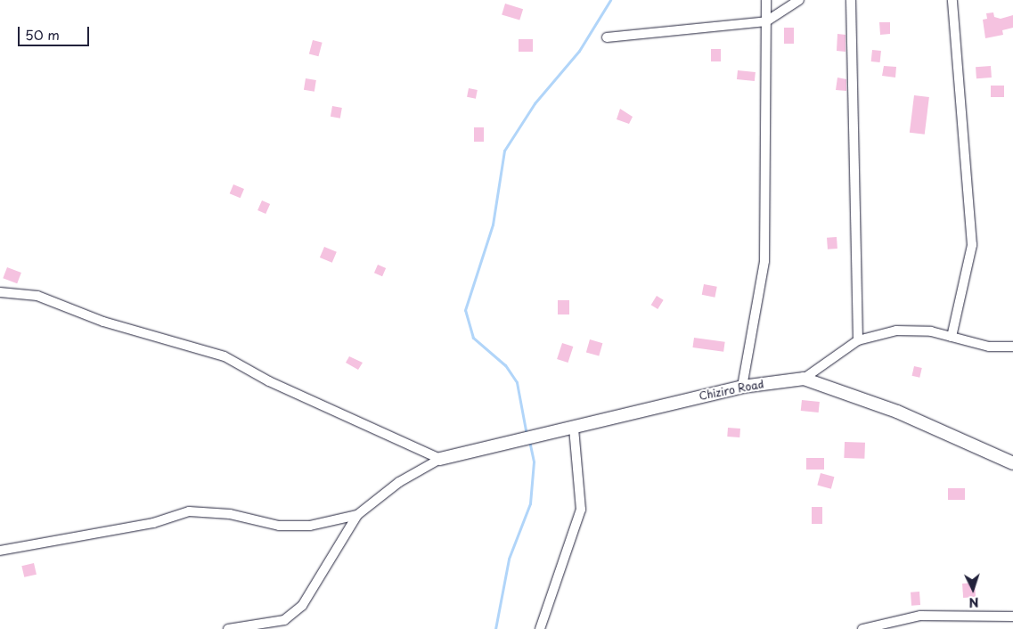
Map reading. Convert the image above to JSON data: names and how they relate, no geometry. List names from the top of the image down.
{
  "streets": {
    "street": ["Chiziro Road"]
  },
  "scale_bar": "50 m",
  "north": "bottom"
}
